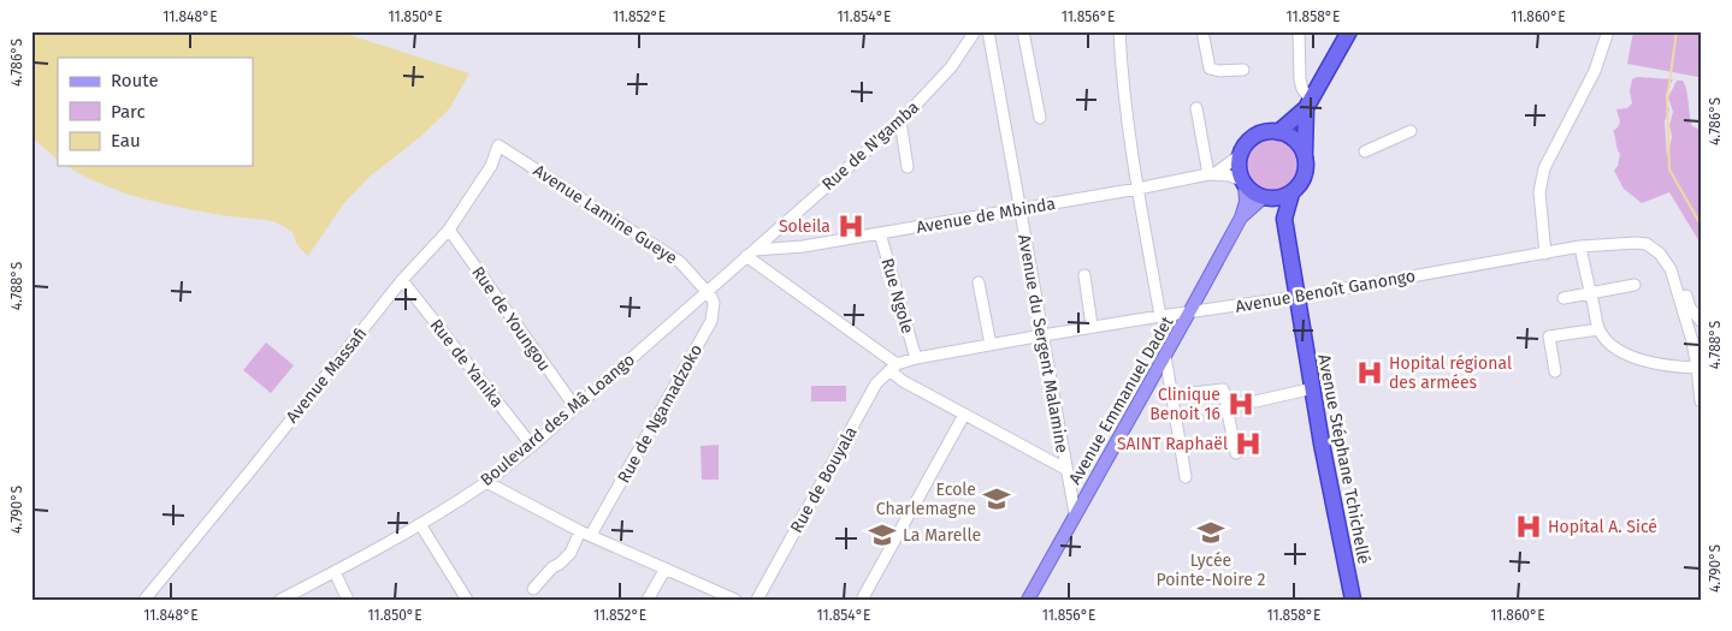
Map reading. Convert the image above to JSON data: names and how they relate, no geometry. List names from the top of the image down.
{
  "streets": {
    "highway": ["Avenue Stéphane Tchichellé"],
    "main road": ["Avenue Emmanuel Dadet"],
    "street": [
      "Rue de N'gamba",
      "Avenue Lamine Gueye",
      "Avenue de Mbinda",
      "Avenue Benoît Ganongo",
      "Rue Ngole",
      "Rue de Youngou",
      "Avenue du Sergent Malamine",
      "Rue de Yanika",
      "Avenue Massafi",
      "Rue de Ngamadzoko",
      "Boulevard des Mâ Loango",
      "Rue de Bouyala"
    ]
  },
  "crossings": [
    ["Rue de N'gamba", "Avenue de Mbinda"],
    ["Rue de N'gamba", "Boulevard des Mâ Loango"],
    ["Avenue Lamine Gueye", "Avenue Massafi"],
    ["Avenue Lamine Gueye", "Rue de Ngamadzoko"],
    ["Avenue Lamine Gueye", "Boulevard des Mâ Loango"],
    ["Avenue de Mbinda", "Rue Ngole"],
    ["Avenue de Mbinda", "Avenue du Sergent Malamine"],
    ["Avenue de Mbinda", "Avenue Emmanuel Dadet"],
    ["Avenue de Mbinda", "Boulevard des Mâ Loango"],
    ["Avenue de Mbinda", "Avenue Stéphane Tchichellé"],
    ["Avenue Benoît Ganongo", "Rue Ngole"],
    ["Avenue Benoît Ganongo", "Avenue du Sergent Malamine"],
    ["Avenue Benoît Ganongo", "Avenue Emmanuel Dadet"],
    ["Avenue Benoît Ganongo", "Avenue Stéphane Tchichellé"],
    ["Avenue Benoît Ganongo", "Rue de Bouyala"],
    ["Rue de Youngou", "Avenue Massafi"],
    ["Rue de Youngou", "Boulevard des Mâ Loango"],
    ["Avenue du Sergent Malamine", "Avenue Emmanuel Dadet"],
    ["Rue de Yanika", "Avenue Massafi"],
    ["Rue de Yanika", "Boulevard des Mâ Loango"],
    ["Avenue Emmanuel Dadet", "Avenue Stéphane Tchichellé"],
    ["Rue de Ngamadzoko", "Boulevard des Mâ Loango"]
  ],
  "places": {
    "hospital": [
      "Soleila",
      "Hopital régional des armées",
      "Clinique Benoit 16",
      "SAINT Raphaël",
      "Hopital A. Sicé"
    ],
    "school or university": ["Ecole Charlemagne", "Lycée Pointe-Noire 2", "La Marelle"]
  },
  "legend": ["Route", "Parc", "Eau"],
  "coordinates": [
    "11.848°E",
    "11.850°E",
    "11.852°E",
    "11.854°E",
    "11.856°E",
    "11.858°E",
    "11.860°E",
    "4.786°S",
    "4.788°S",
    "4.790°S"
  ]
}
